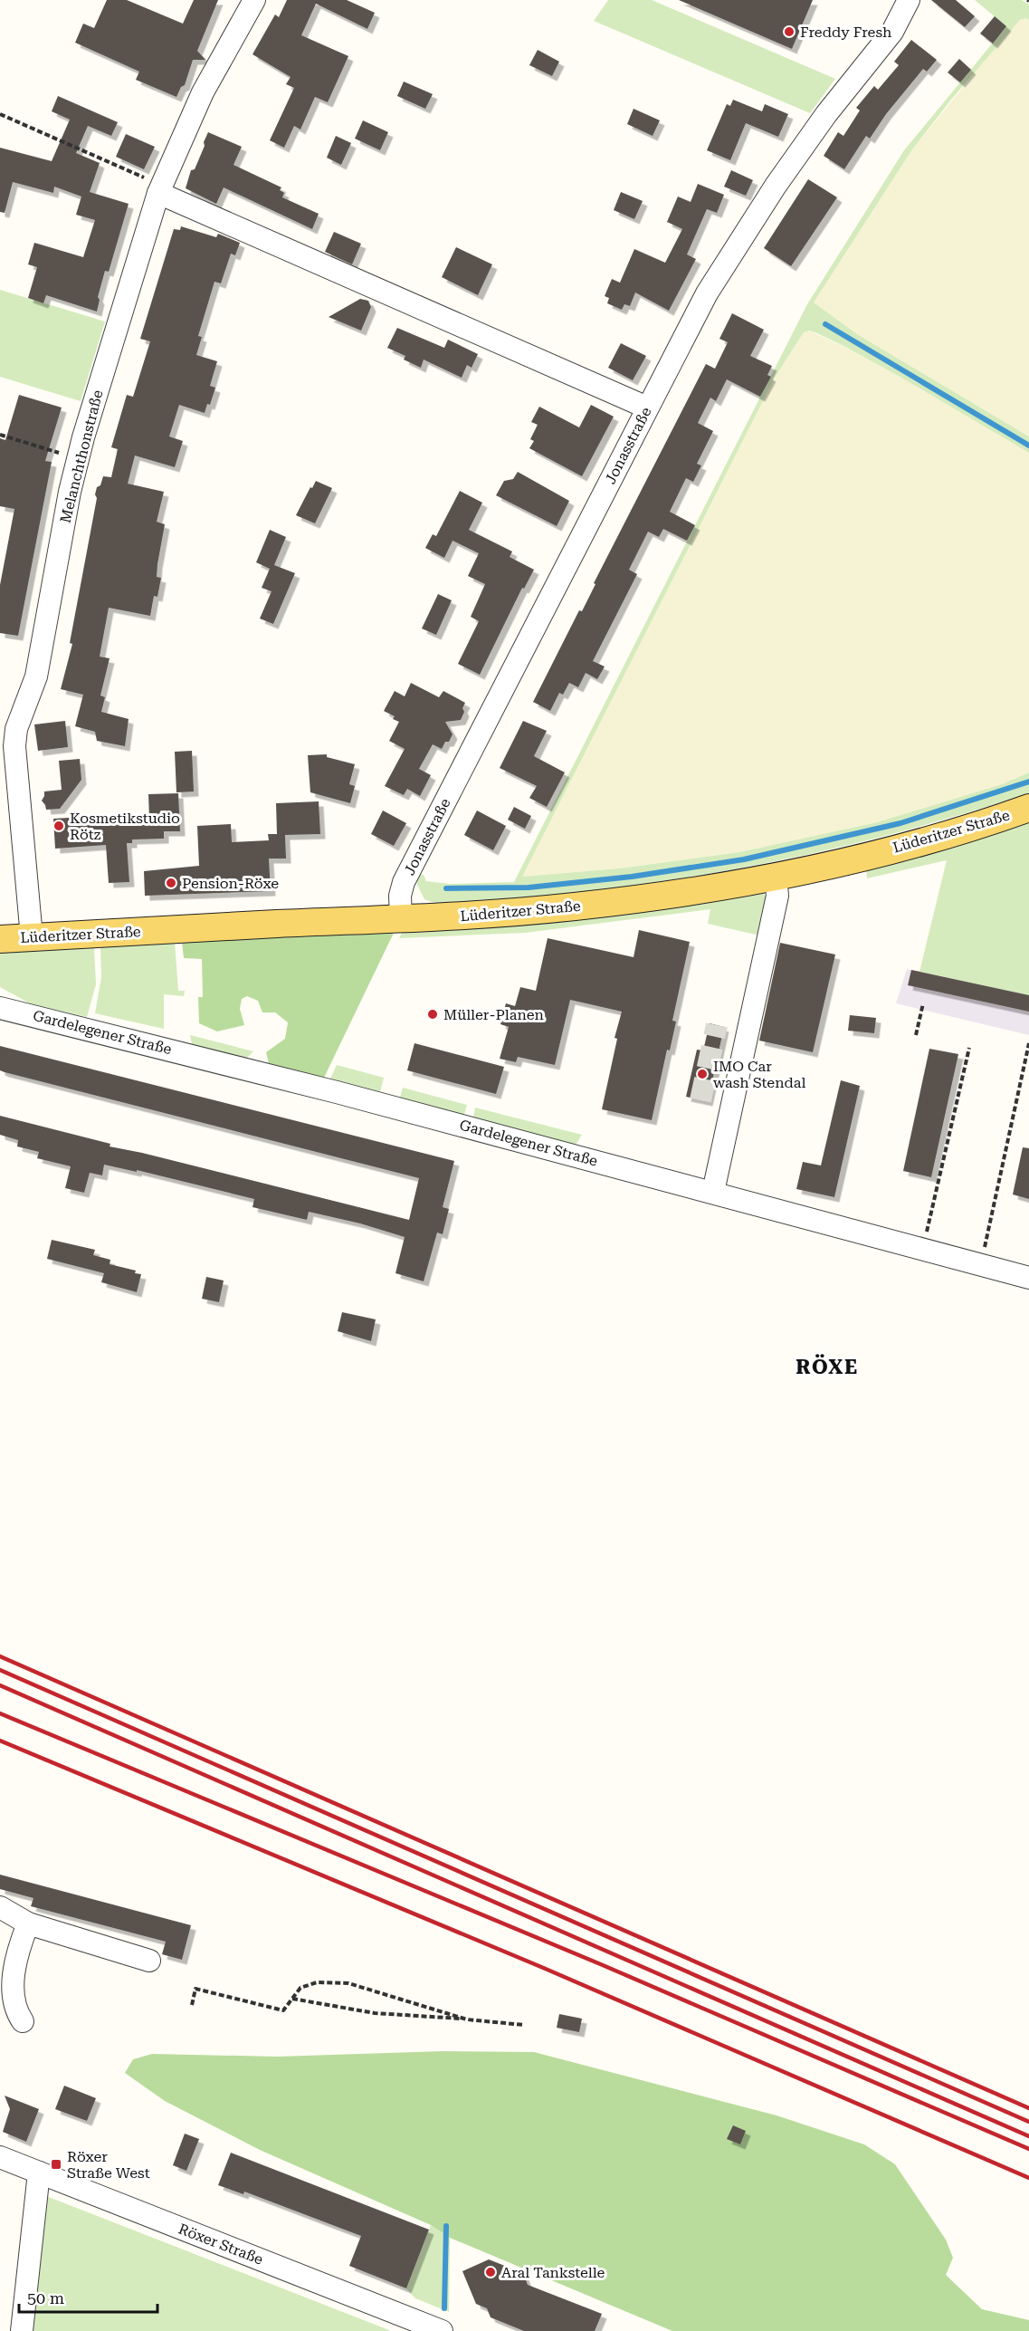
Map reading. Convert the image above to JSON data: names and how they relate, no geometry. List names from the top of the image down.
{
  "streets": {
    "main road": ["Lüderitzer Straße"],
    "street": [
      "Jonasstraße",
      "Melanchthonstraße",
      "Gardelegener Straße",
      "Röxer Straße"
    ]
  },
  "crossings": [
    ["Jonasstraße", "Lüderitzer Straße"],
    ["Melanchthonstraße", "Lüderitzer Straße"]
  ],
  "districts": ["RÖXE"],
  "places": {
    "other": [
      "Freddy Fresh",
      "Kosmetikstudio Rötz",
      "Pension-Röxe",
      "Müller-Planen",
      "IMO Car wash Stendal",
      "Aral Tankstelle"
    ],
    "transit": ["Röxer Straße West"]
  },
  "scale_bar": "50 m"
}
